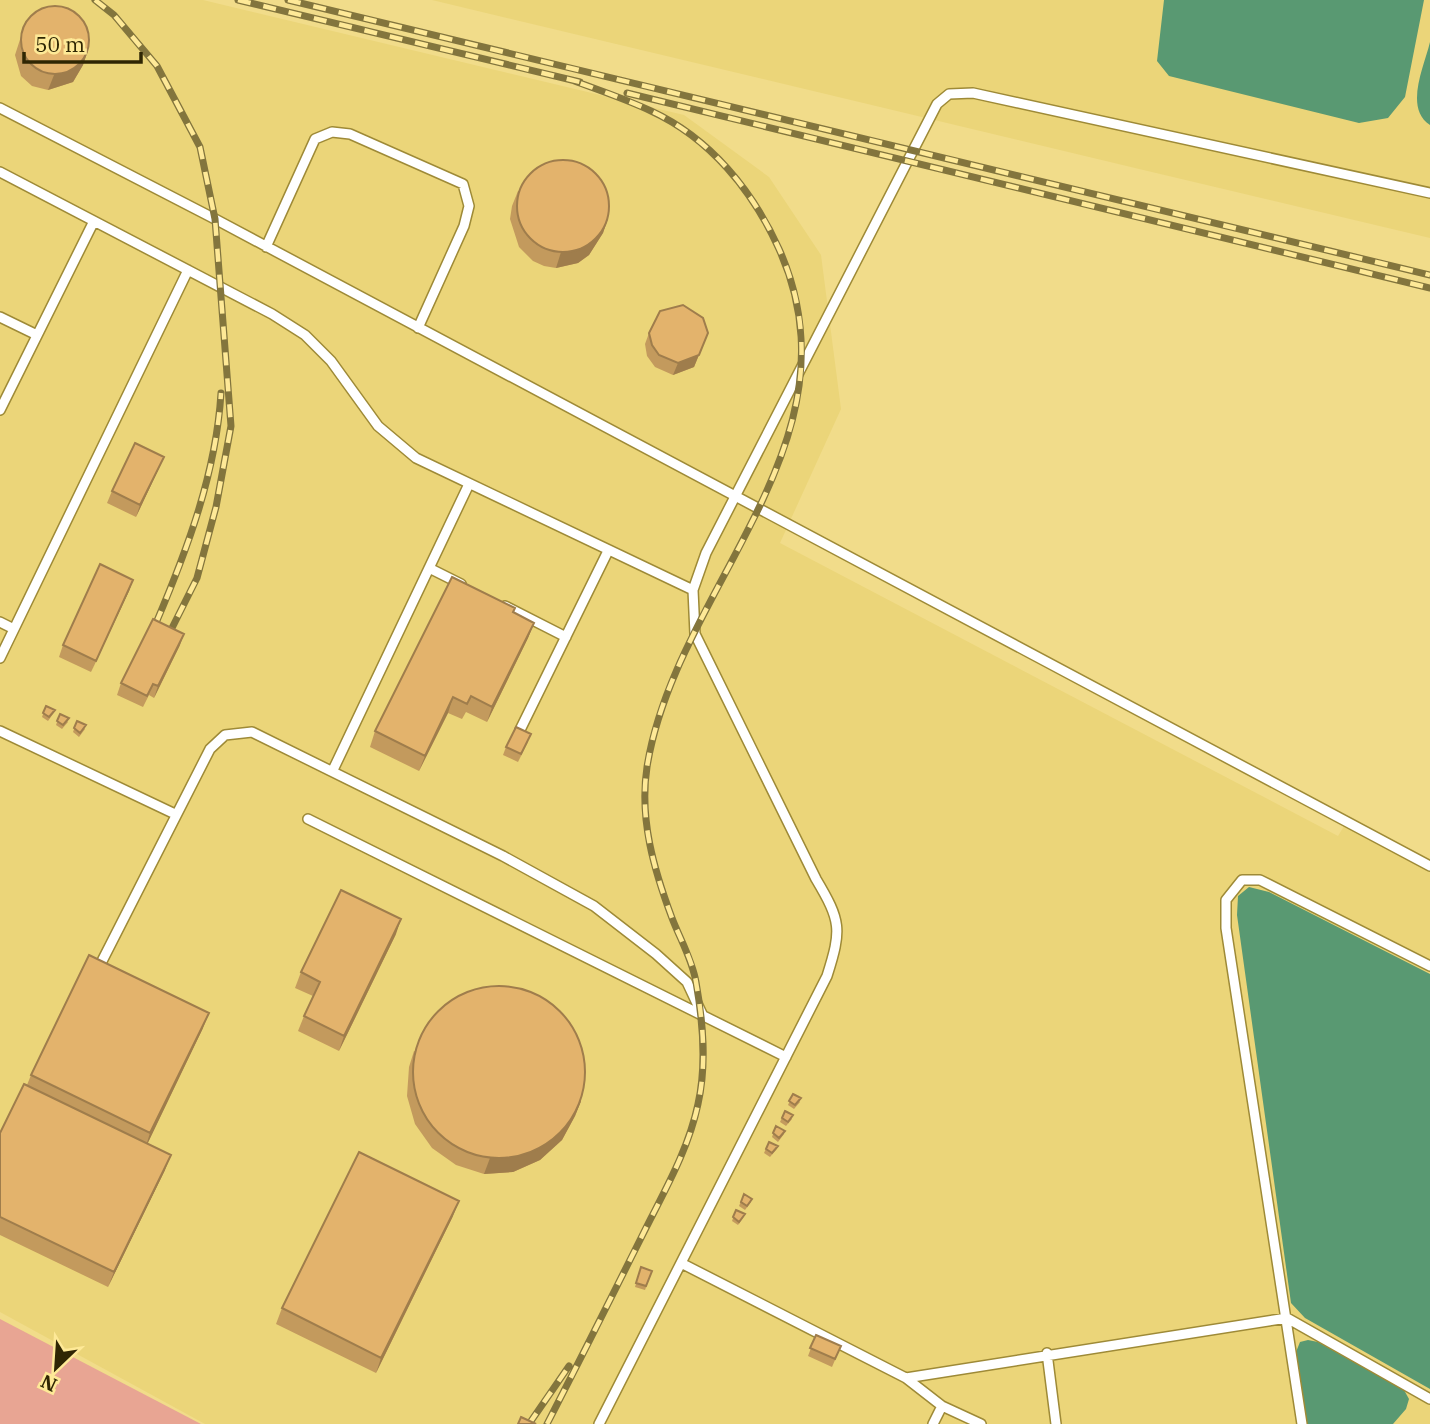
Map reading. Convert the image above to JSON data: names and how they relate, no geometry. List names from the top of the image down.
{
  "scale_bar": "50 m",
  "north": "bottom left"
}
